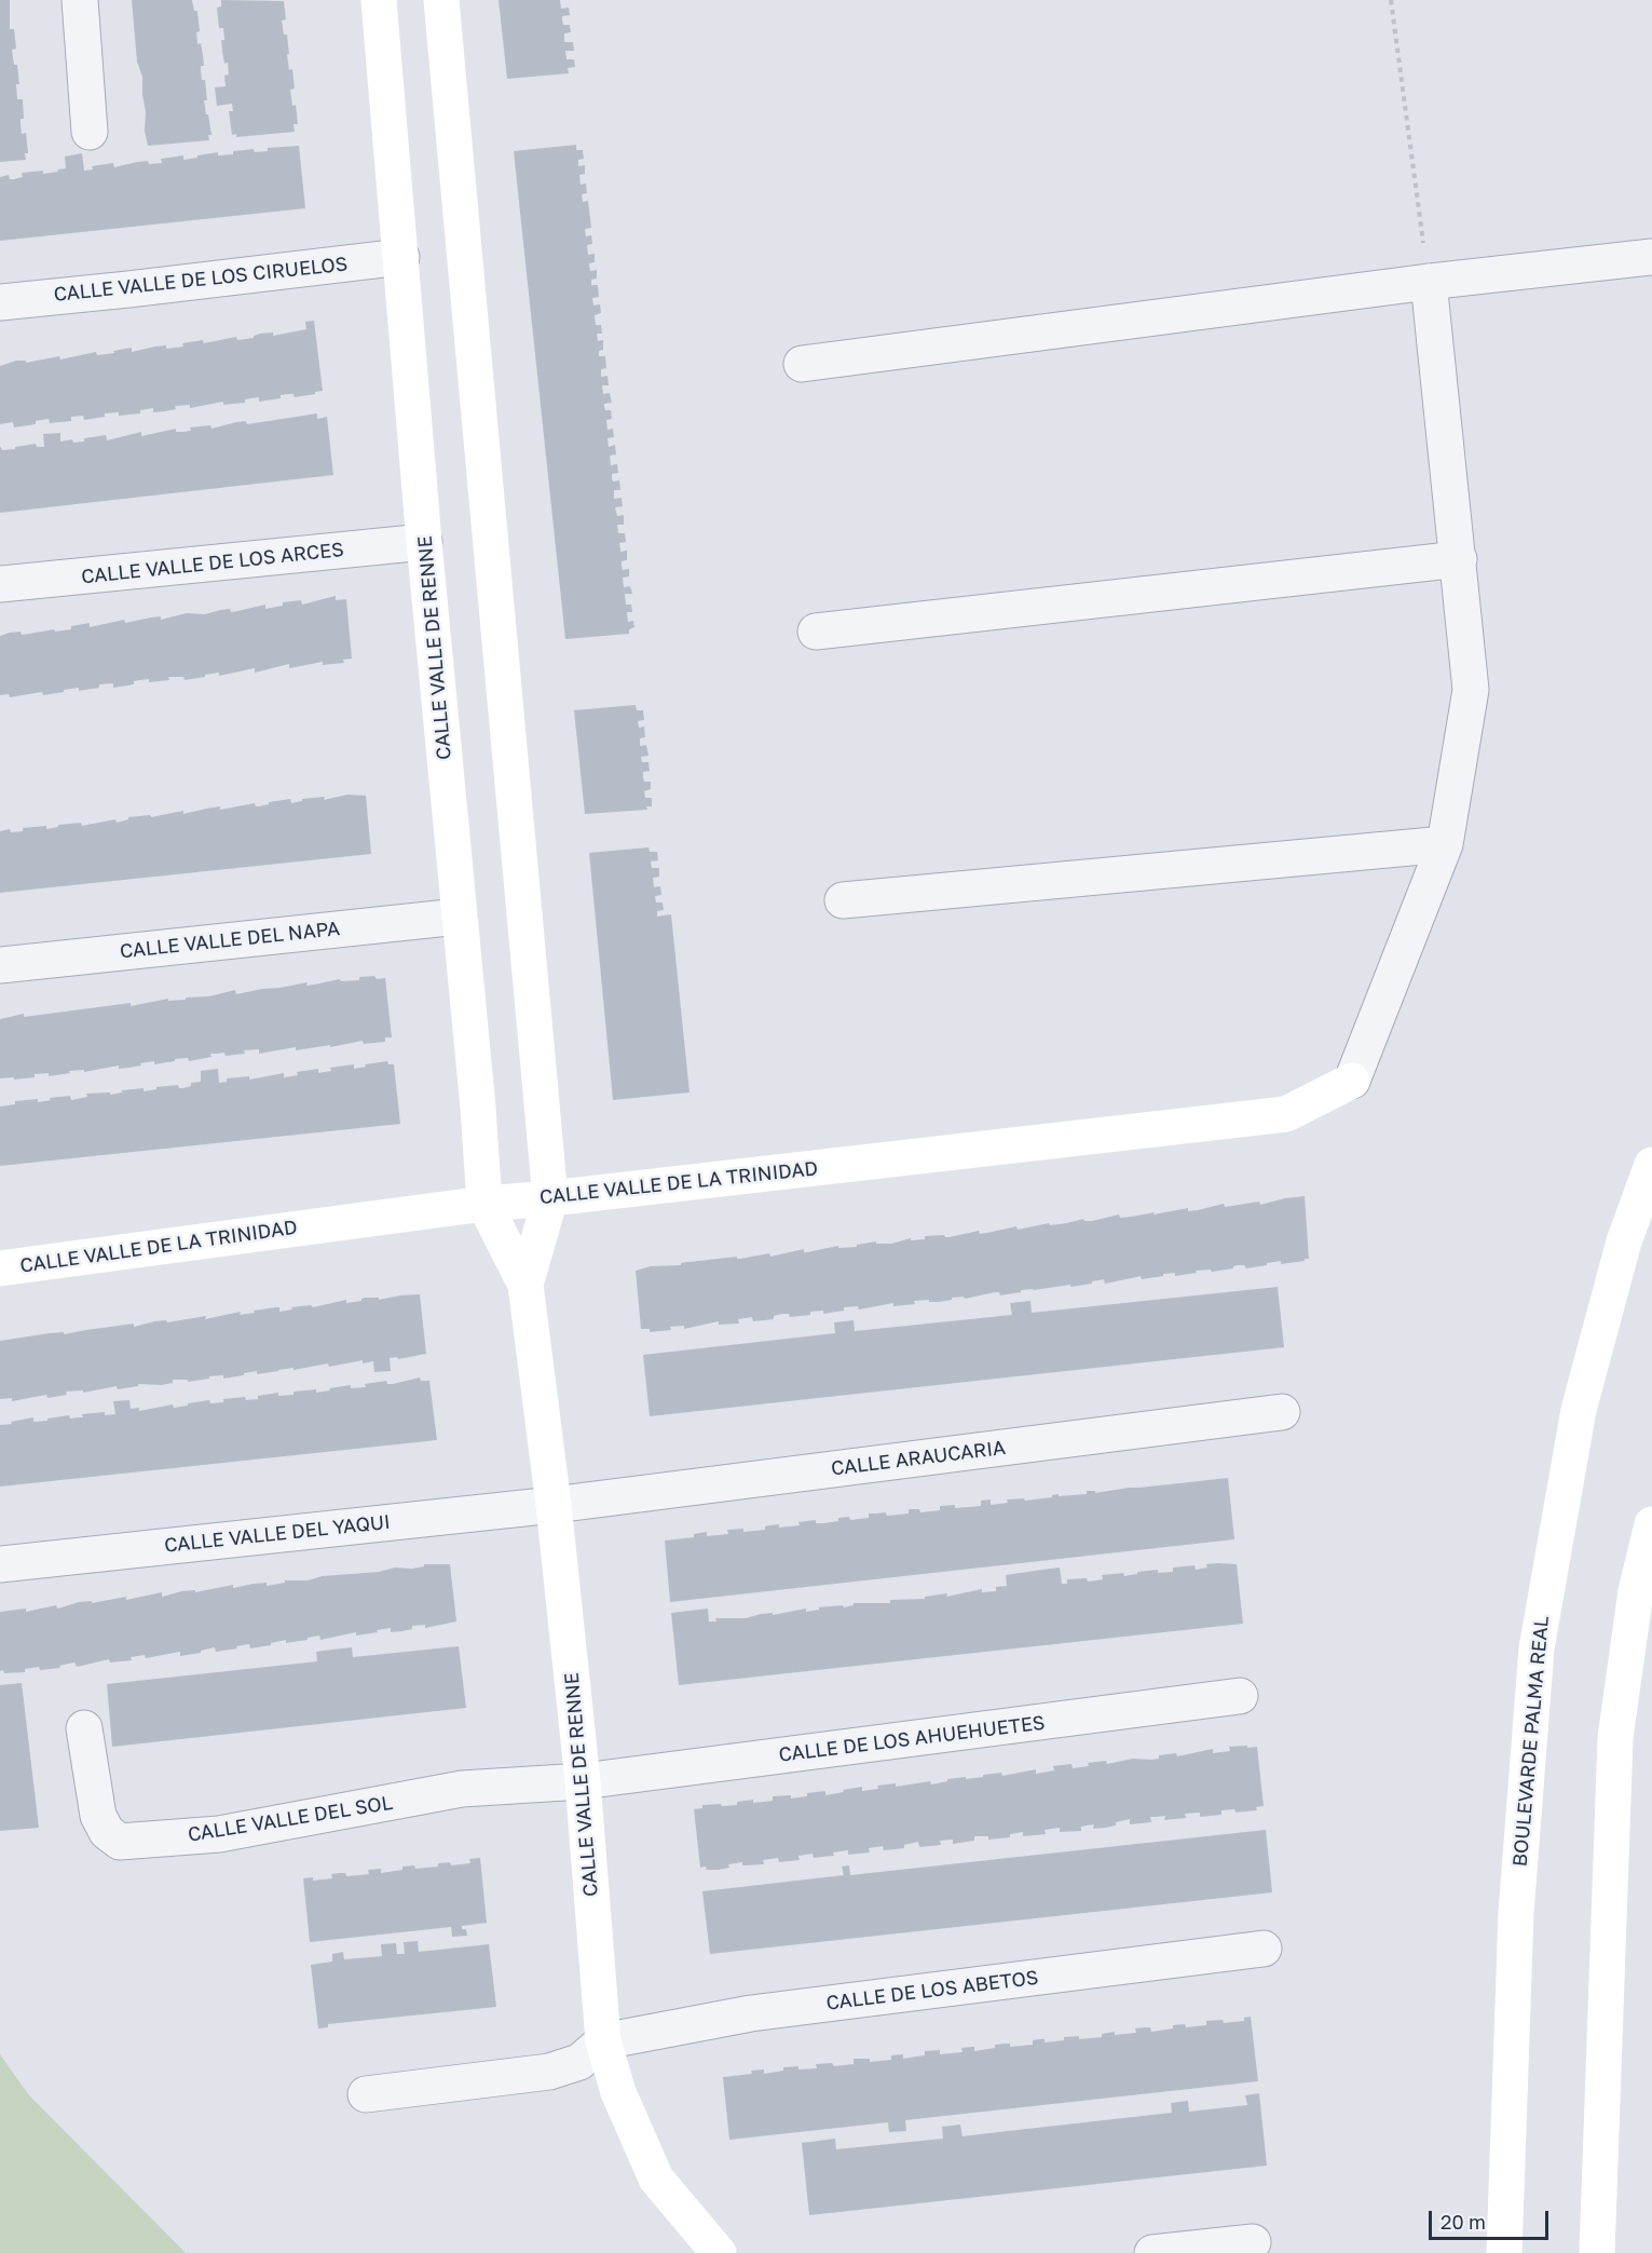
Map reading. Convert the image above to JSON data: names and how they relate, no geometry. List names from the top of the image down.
{
  "streets": {
    "street": [
      "CALLE VALLE DE LOS CIRUELOS",
      "CALLE VALLE DE LOS ARCES",
      "CALLE VALLE DE RENNE",
      "CALLE VALLE DEL NAPA",
      "CALLE VALLE DE LA TRINIDAD",
      "CALLE ARAUCARIA",
      "CALLE VALLE DEL YAQUI",
      "CALLE DE LOS AHUEHUETES",
      "BOULEVARDE PALMA REAL",
      "CALLE VALLE DEL SOL",
      "CALLE DE LOS ABETOS"
    ]
  },
  "crossings": [
    ["CALLE VALLE DE LOS CIRUELOS", "CALLE VALLE DE RENNE"],
    ["CALLE VALLE DE LOS ARCES", "CALLE VALLE DE RENNE"],
    ["CALLE VALLE DE RENNE", "CALLE VALLE DEL NAPA"],
    ["CALLE VALLE DE RENNE", "CALLE VALLE DE LA TRINIDAD"],
    ["CALLE VALLE DE RENNE", "CALLE ARAUCARIA"],
    ["CALLE VALLE DE RENNE", "CALLE VALLE DEL YAQUI"],
    ["CALLE VALLE DE RENNE", "CALLE DE LOS AHUEHUETES"],
    ["CALLE VALLE DE RENNE", "CALLE VALLE DEL SOL"],
    ["CALLE VALLE DE RENNE", "CALLE DE LOS ABETOS"],
    ["CALLE ARAUCARIA", "CALLE VALLE DEL YAQUI"],
    ["CALLE DE LOS AHUEHUETES", "CALLE VALLE DEL SOL"]
  ],
  "scale_bar": "20 m"
}
